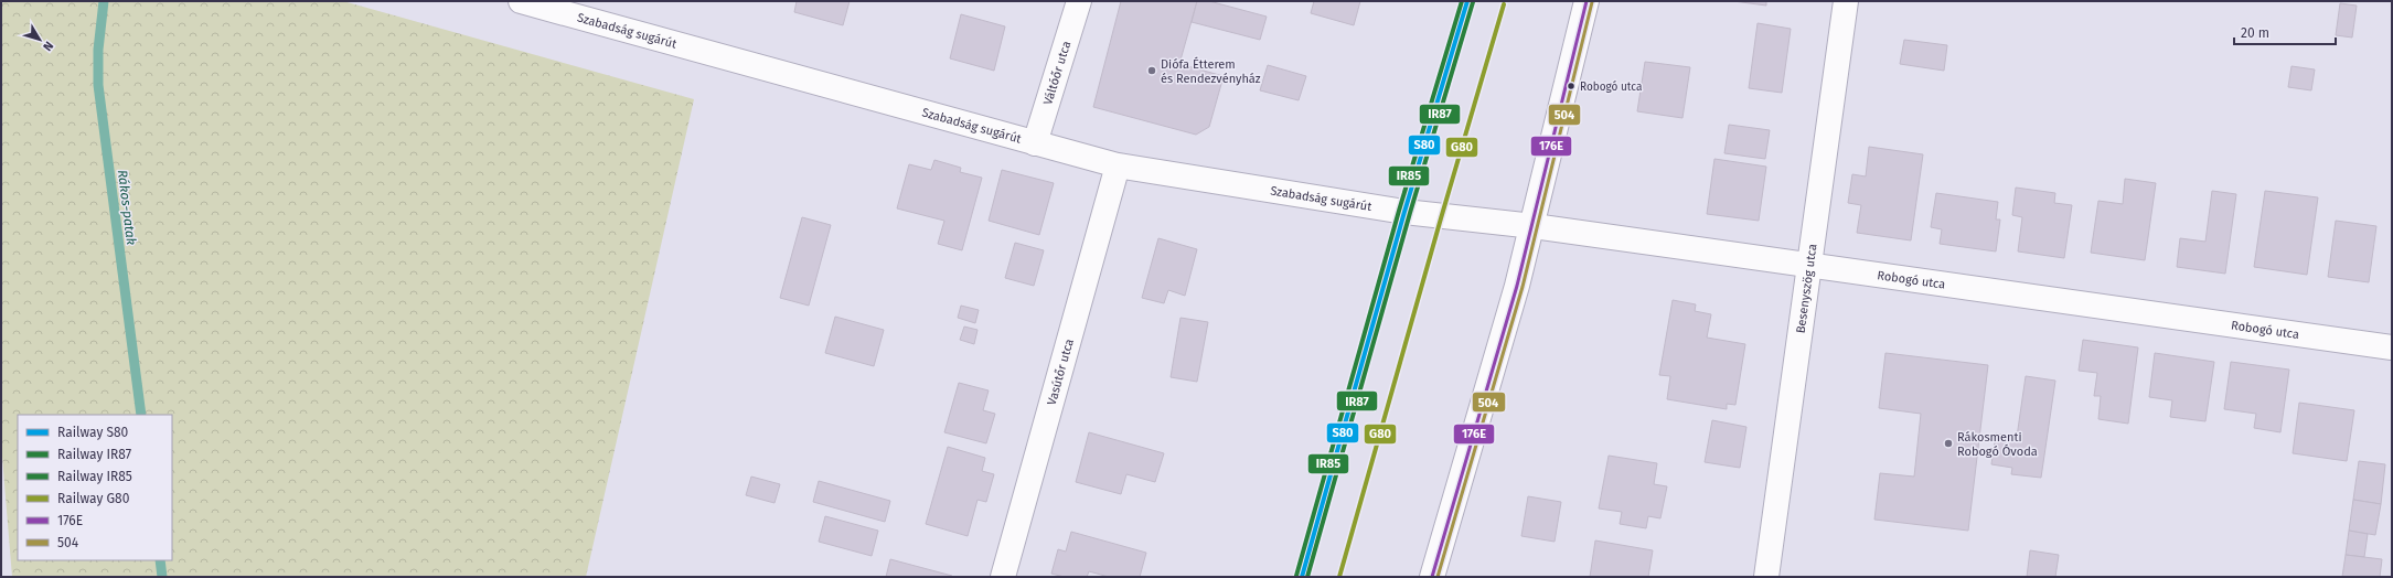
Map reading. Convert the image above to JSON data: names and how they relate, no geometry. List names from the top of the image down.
{
  "streets": {
    "street": [
      "Szabadság sugárút",
      "Váltóőr utca",
      "Robogó utca",
      "Besenyszög utca",
      "Vasútőr utca"
    ]
  },
  "crossings": [
    ["Szabadság sugárút", "Váltóőr utca"],
    ["Szabadság sugárút", "Robogó utca"],
    ["Szabadság sugárút", "Vasútőr utca"],
    ["Robogó utca", "Besenyszög utca"]
  ],
  "water": ["Rákos-patak"],
  "places": ["Diófa Étterem és Rendezvényház", "Robogó utca", "Rákosmenti Robogó Óvoda"],
  "lines": [
    "rail line S80",
    "rail line IR85",
    "transit line 176E",
    "rail line IR87",
    "transit line 504",
    "rail line G80"
  ],
  "legend": [
    "Railway S80",
    "Railway IR87",
    "Railway IR85",
    "Railway G80",
    "176E",
    "504"
  ],
  "scale_bar": "20 m",
  "north": "bottom right"
}
